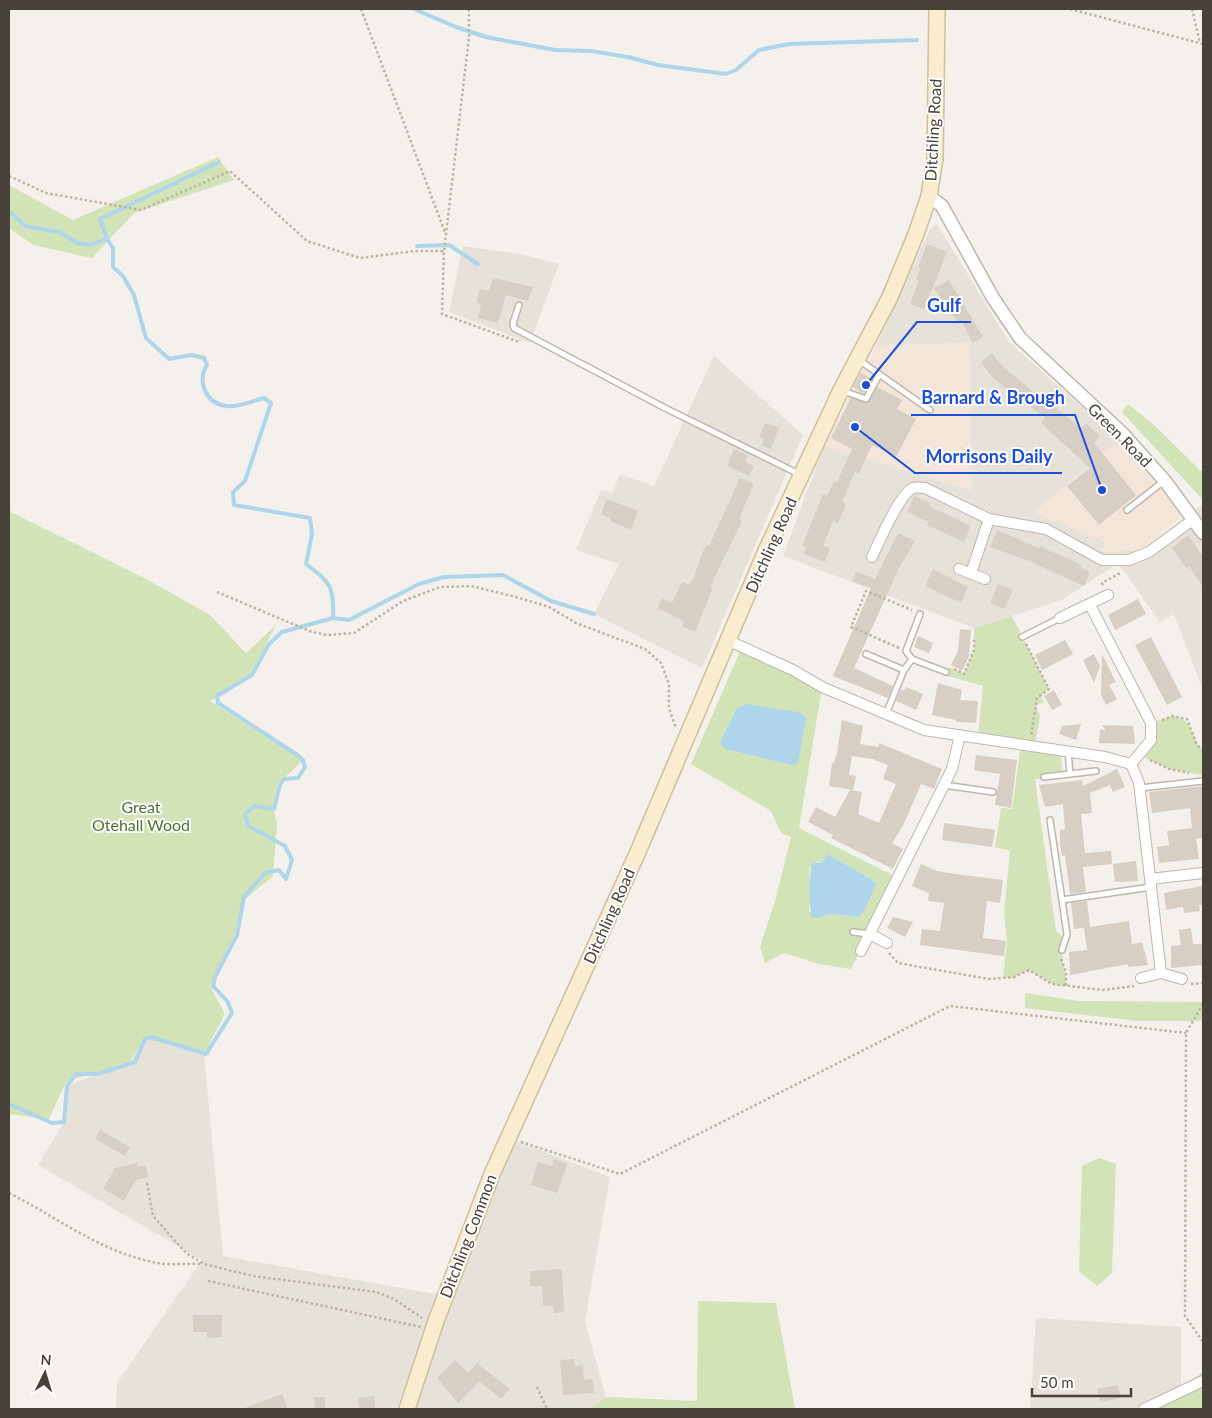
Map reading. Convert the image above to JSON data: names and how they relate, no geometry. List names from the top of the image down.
{
  "streets": {
    "main road": ["Ditchling Road", "Ditchling Common"],
    "street": ["Green Road"]
  },
  "crossings": [
    ["Ditchling Road", "Green Road"],
    ["Ditchling Road", "Ditchling Common"]
  ],
  "parks": ["Great Otehall Wood"],
  "places": ["Gulf", "Morrisons Daily", "Barnard & Brough"],
  "scale_bar": "50 m",
  "north": "top"
}
